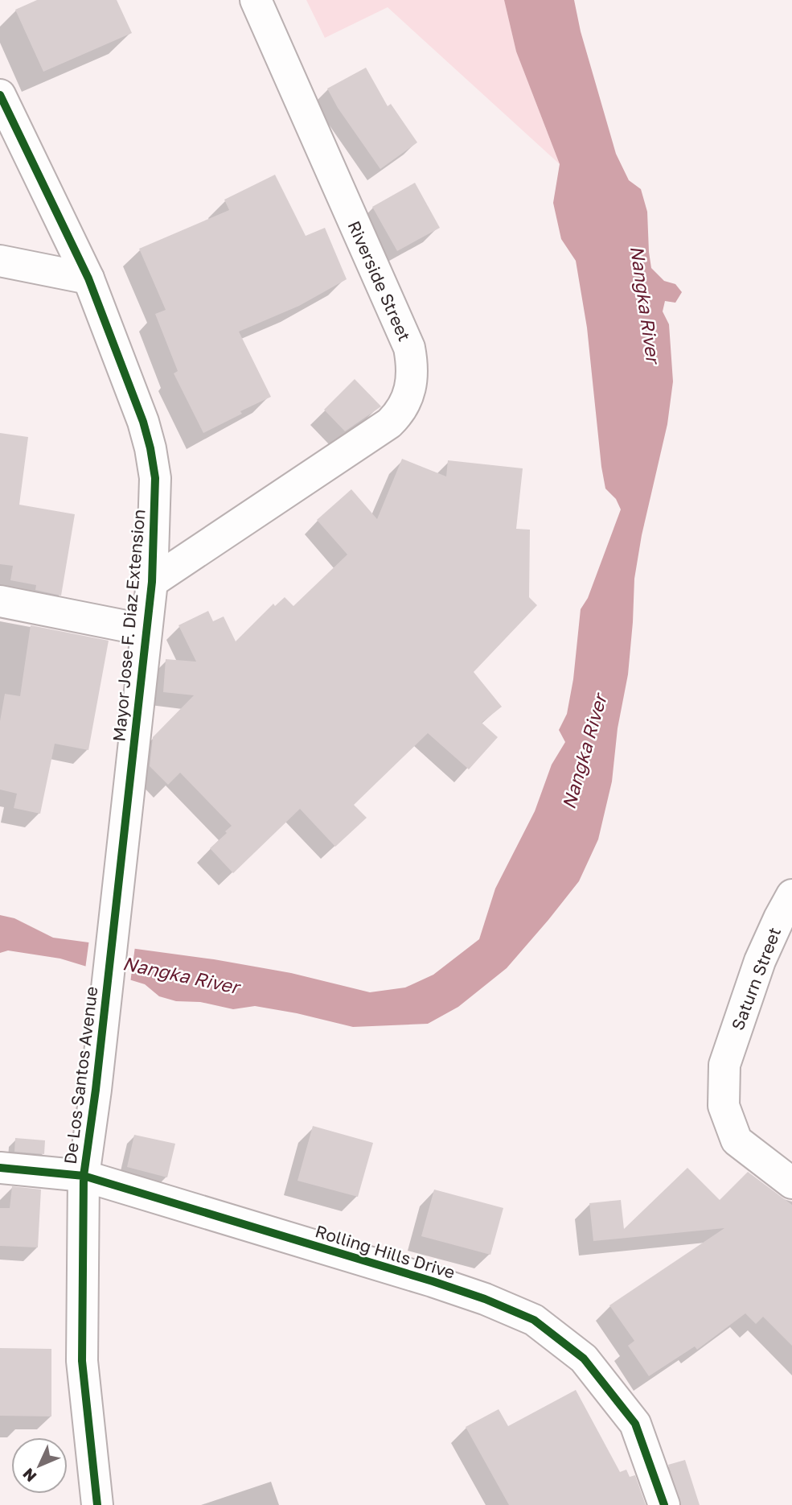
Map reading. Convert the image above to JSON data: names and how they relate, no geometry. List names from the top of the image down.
{
  "streets": {
    "street": [
      "Riverside Street",
      "Mayor Jose F. Diaz Extension",
      "Saturn Street",
      "De Los Santos Avenue",
      "Rolling Hills Drive"
    ]
  },
  "crossings": [
    ["Riverside Street", "Mayor Jose F. Diaz Extension"],
    ["Mayor Jose F. Diaz Extension", "De Los Santos Avenue"],
    ["De Los Santos Avenue", "Rolling Hills Drive"]
  ],
  "water": ["Nangka River"],
  "north": "bottom left"
}
